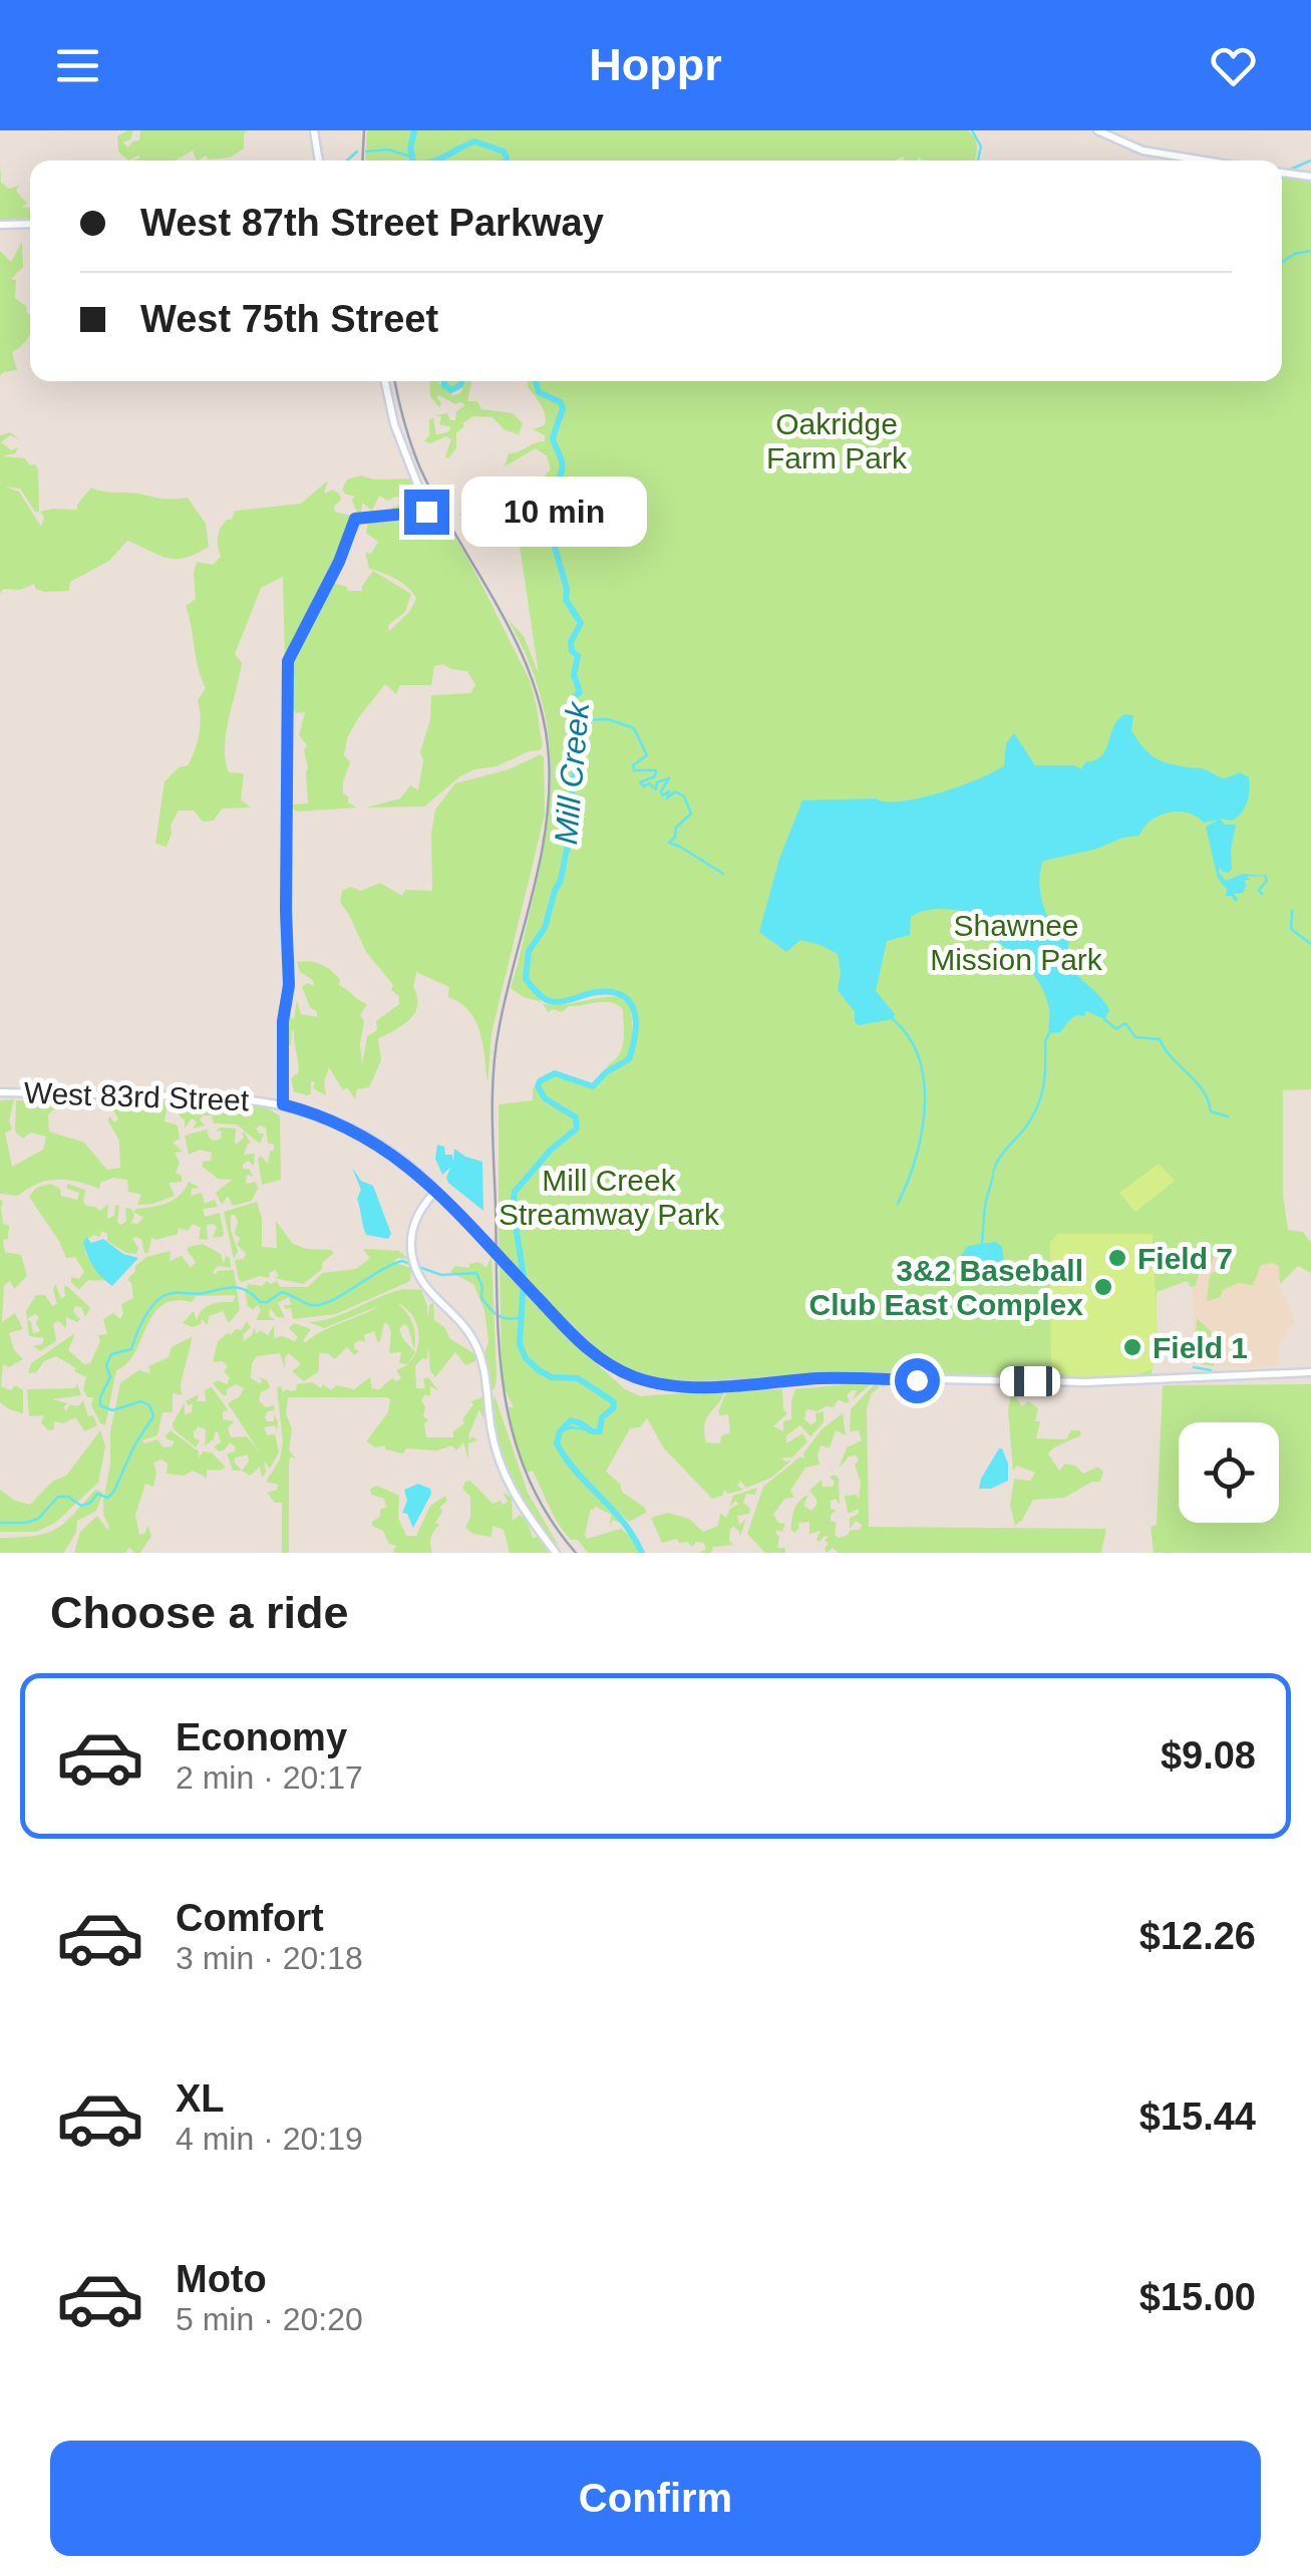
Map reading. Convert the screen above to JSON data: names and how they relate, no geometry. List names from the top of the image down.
{
  "streets": {
    "main road": ["West 83rd Street"]
  },
  "water": ["Mill Creek"],
  "parks": ["Oakridge Farm Park", "Shawnee Mission Park", "Mill Creek Streamway Park"],
  "places": ["Field 7", "3&2 Baseball Club East Complex", "Field 1"],
  "page": {
    "header": "Hoppr",
    "banner": ["West 87th Street Parkway", "West 75th Street"],
    "bubble": "10 min",
    "heading": "Choose a ride",
    "list": [
      {
        "name": "Economy",
        "note": "2 min · 20:17",
        "value": "$9.08"
      },
      {
        "name": "Comfort",
        "note": "3 min · 20:18",
        "value": "$12.26"
      },
      {
        "name": "XL",
        "note": "4 min · 20:19",
        "value": "$15.44"
      },
      {
        "name": "Moto",
        "note": "5 min · 20:20",
        "value": "$15.00"
      }
    ],
    "buttons": "Confirm"
  }
}
